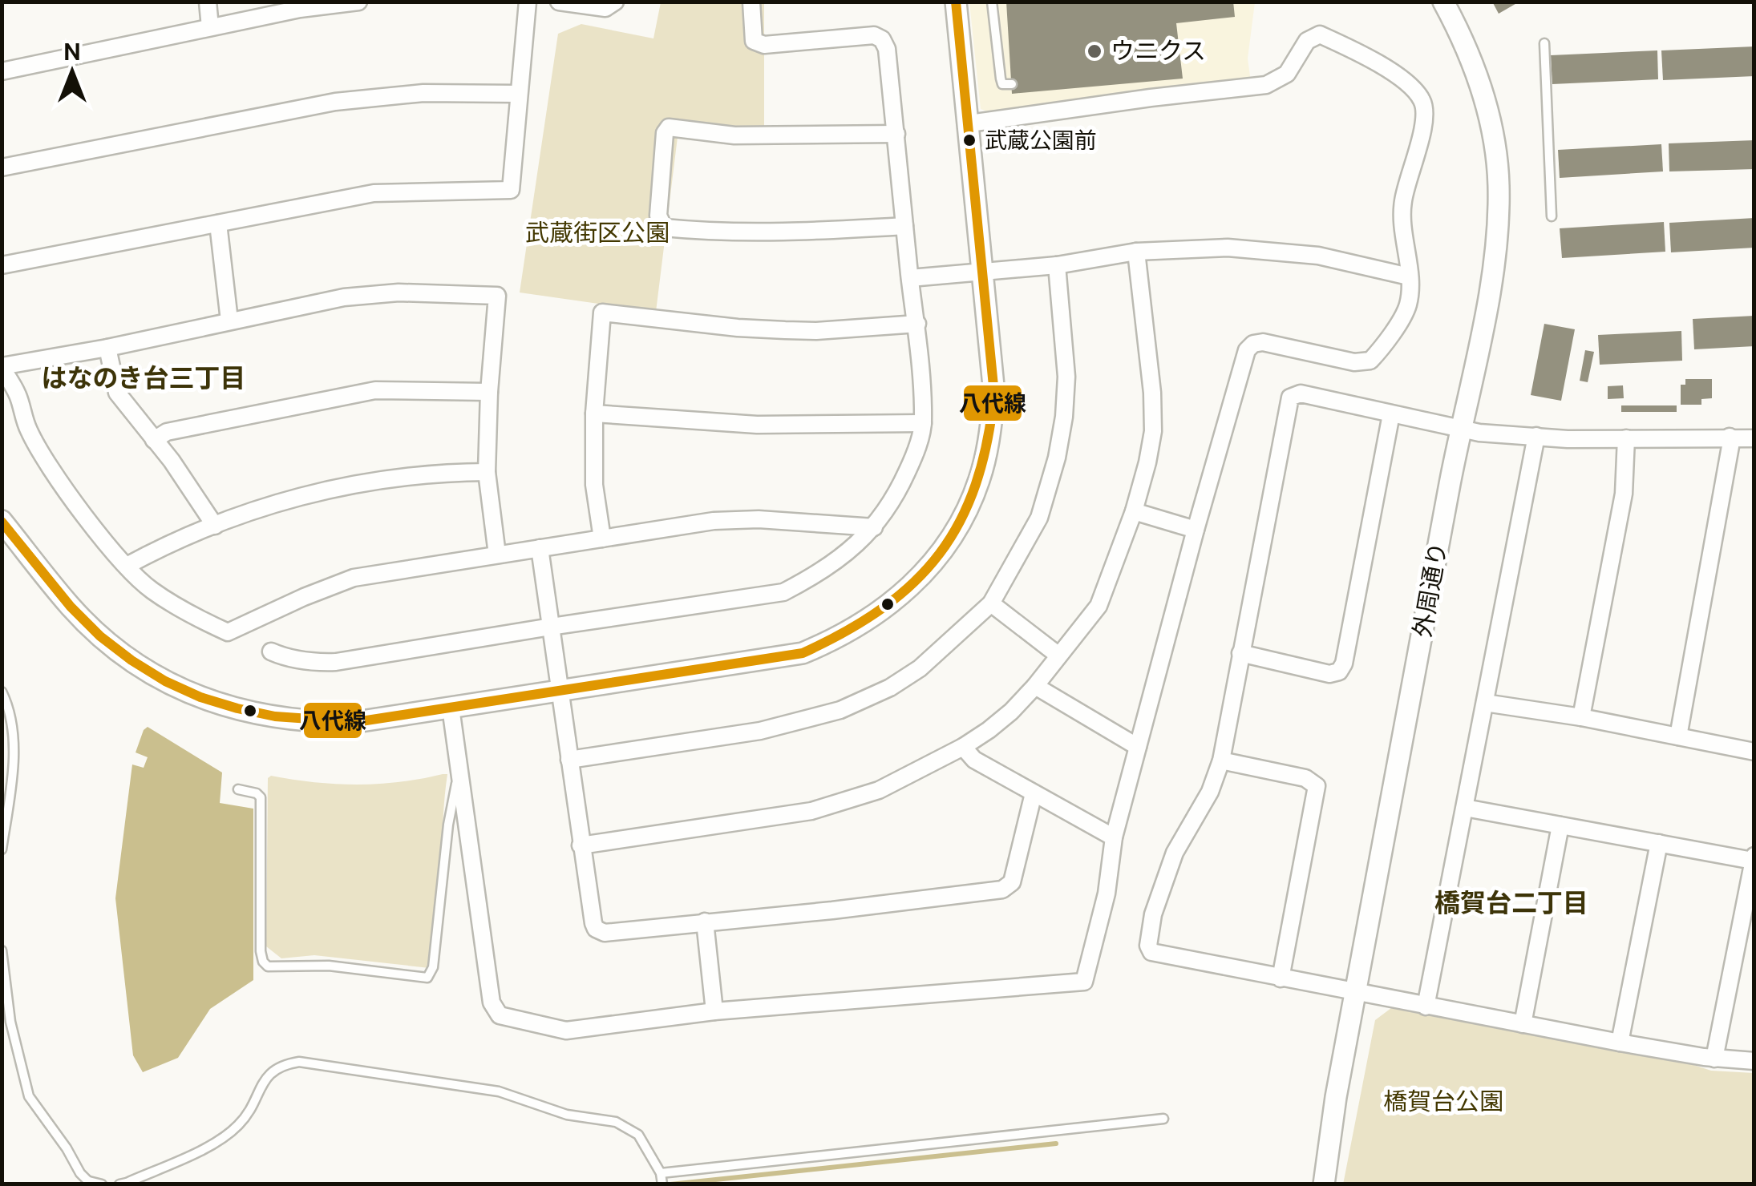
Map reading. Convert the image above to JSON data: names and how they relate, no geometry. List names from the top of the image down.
{
  "streets": {
    "street": ["外周通り"]
  },
  "districts": ["はなのき台三丁目", "橋賀台二丁目"],
  "parks": ["武蔵街区公園", "橋賀台公園"],
  "places": ["ウニクス", "武蔵公園前"],
  "lines": ["transit line 八代線"],
  "north": "top"
}
